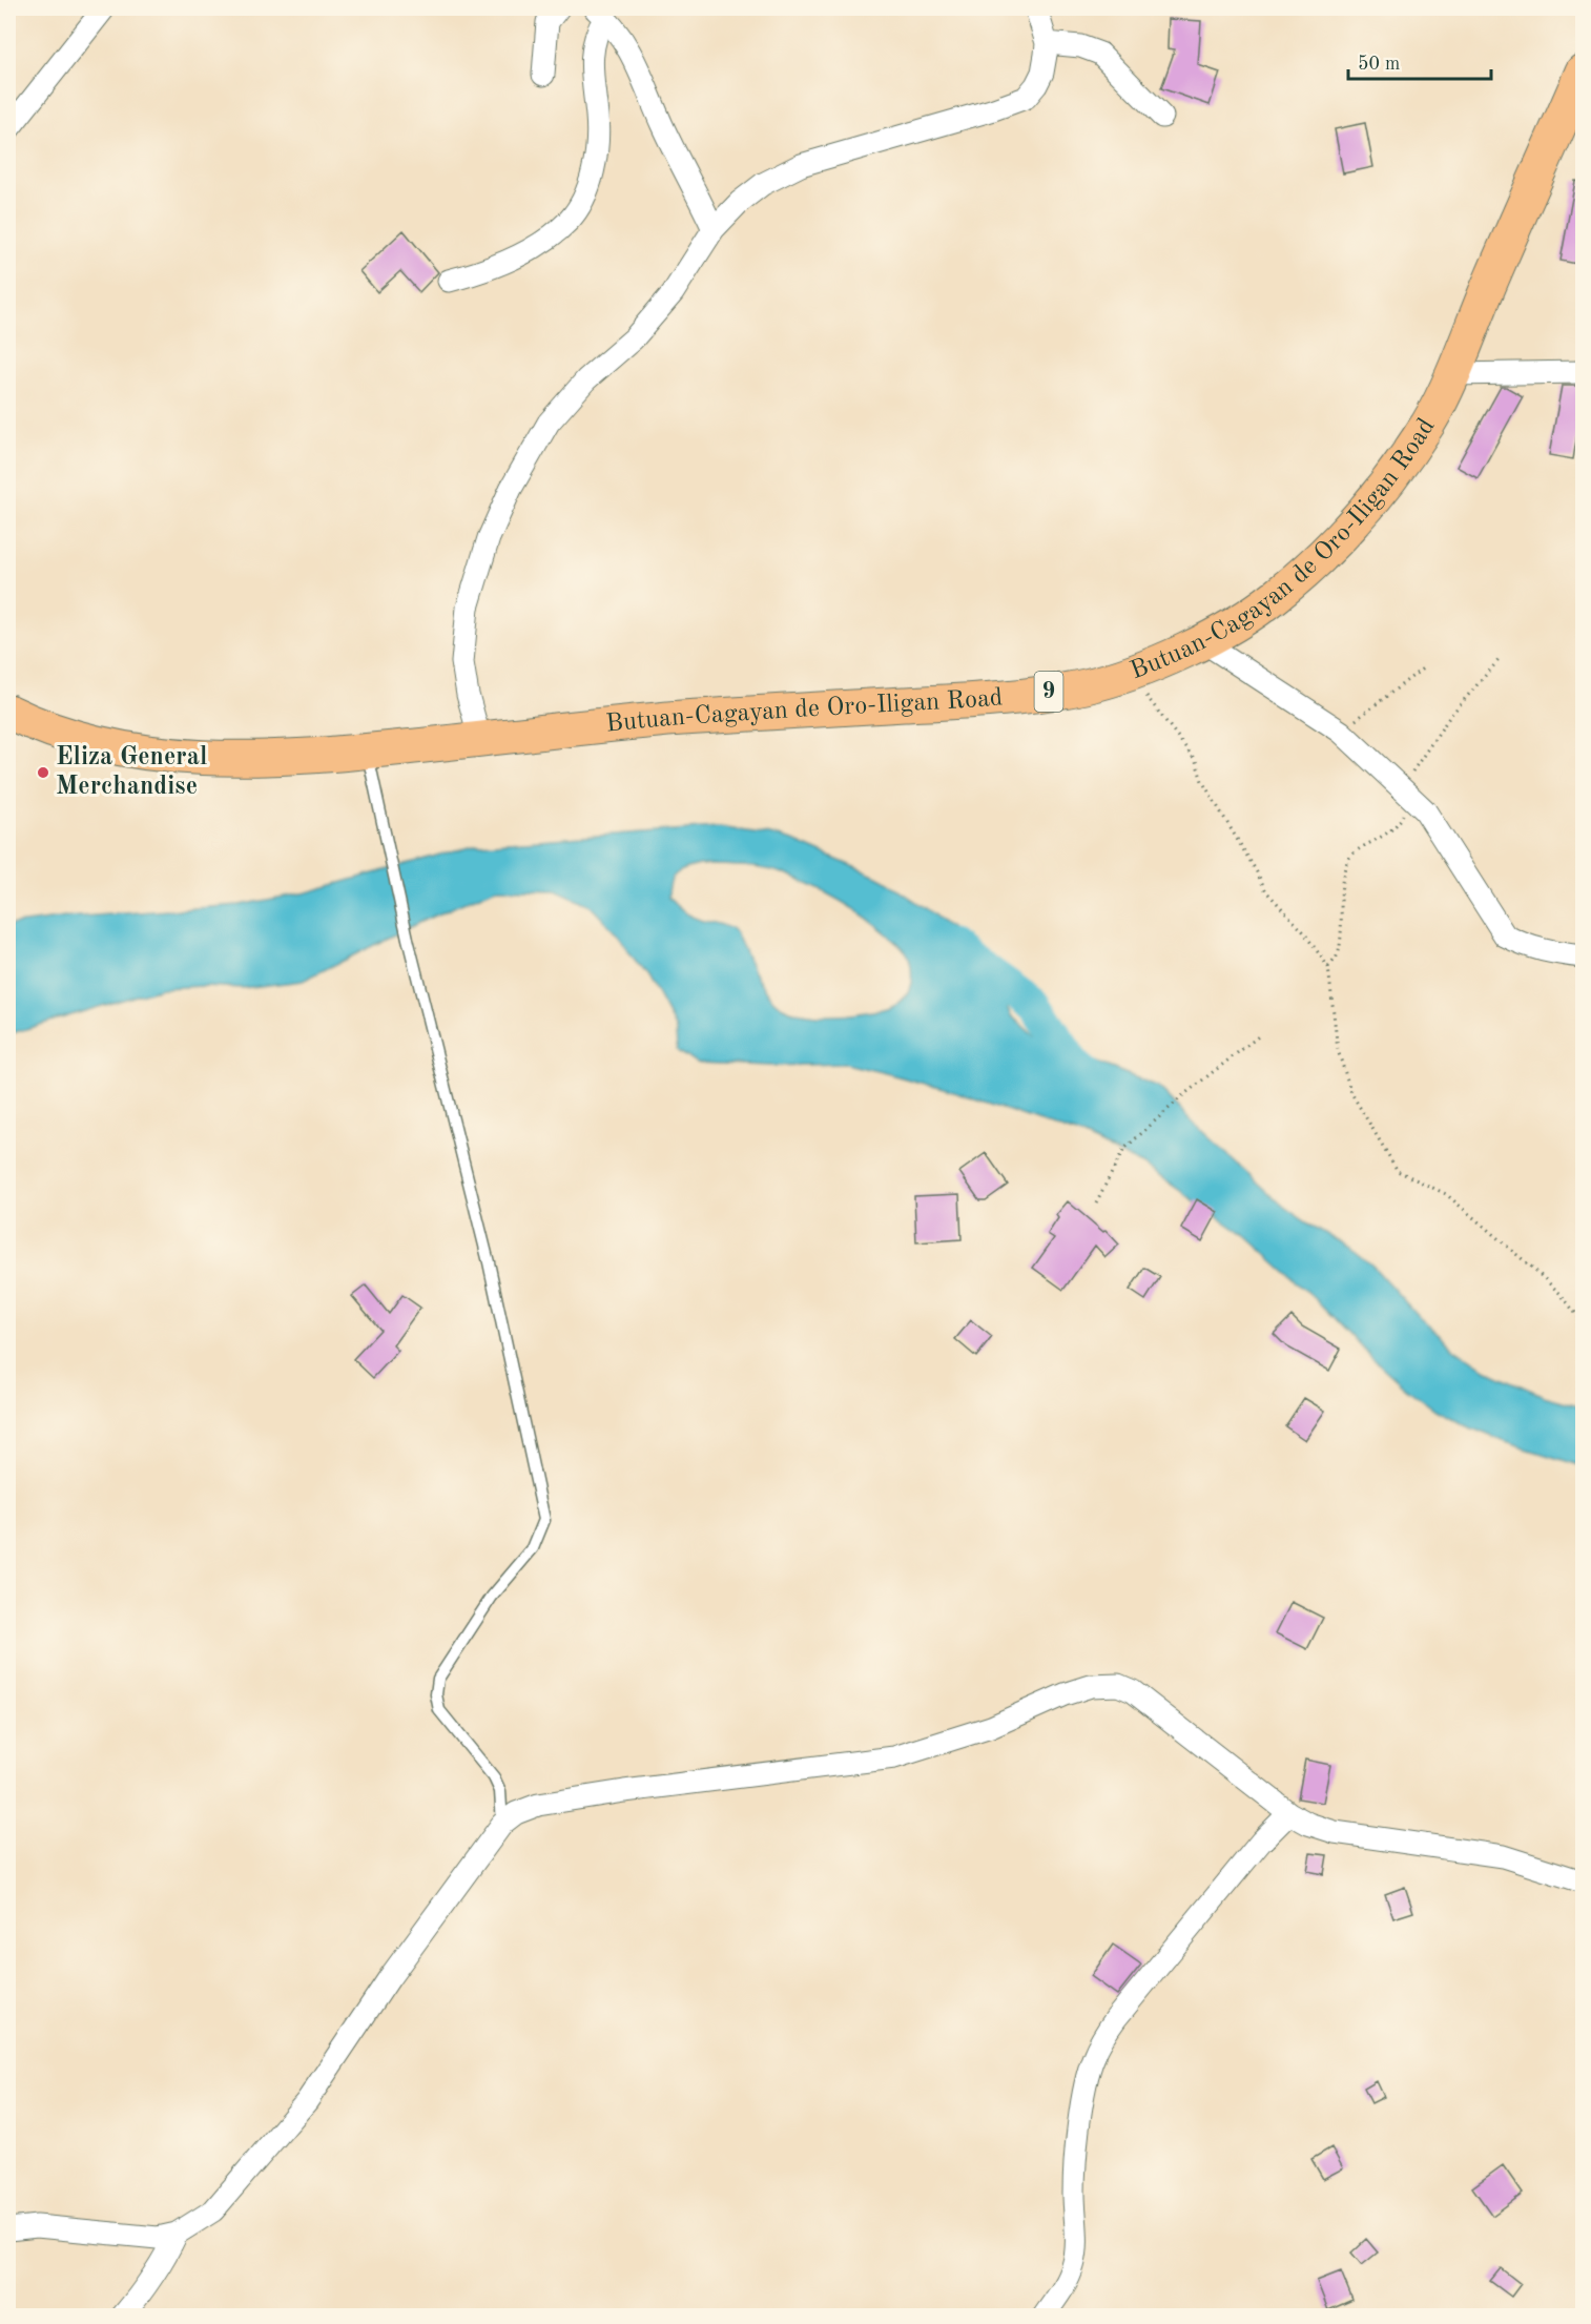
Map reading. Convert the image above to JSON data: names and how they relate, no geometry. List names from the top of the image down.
{
  "streets": {
    "highway": ["Butuan-Cagayan de Oro-Iligan Road", "9"]
  },
  "places": ["Eliza General Merchandise"],
  "scale_bar": "50 m"
}
